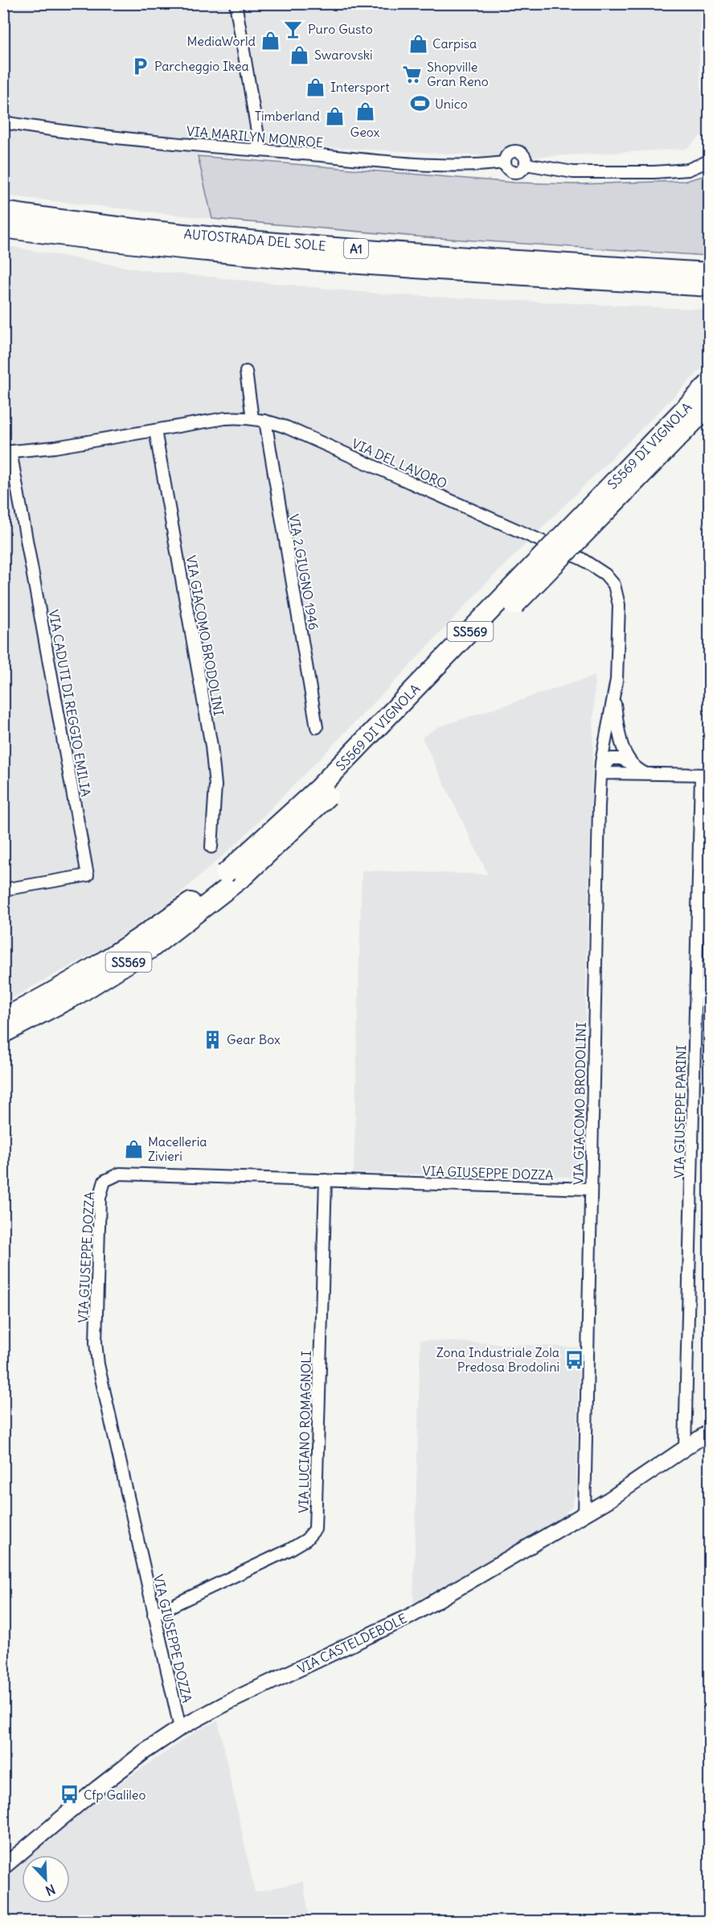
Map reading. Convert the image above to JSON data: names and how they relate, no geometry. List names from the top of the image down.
{
  "streets": {
    "highway": [
      "AUTOSTRADA DEL SOLE",
      "A1",
      "SS569 DI VIGNOLA",
      "SS569"
    ],
    "street": [
      "VIA MARILYN MONROE",
      "VIA DEL LAVORO",
      "VIA 2 GIUGNO 1946",
      "VIA GIACOMO BRODOLINI",
      "VIA CADUTI DI REGGIO EMILIA",
      "VIA GIUSEPPE PARINI",
      "VIA GIUSEPPE DOZZA",
      "VIA LUCIANO ROMAGNOLI",
      "VIA CASTELDEBOLE"
    ]
  },
  "crossings": [
    ["VIA DEL LAVORO", "VIA 2 GIUGNO 1946"],
    ["VIA DEL LAVORO", "VIA GIACOMO BRODOLINI"],
    ["VIA DEL LAVORO", "VIA CADUTI DI REGGIO EMILIA"],
    ["VIA GIACOMO BRODOLINI", "VIA GIUSEPPE DOZZA"],
    ["VIA GIACOMO BRODOLINI", "VIA CASTELDEBOLE"],
    ["VIA GIUSEPPE PARINI", "VIA CASTELDEBOLE"],
    ["VIA GIUSEPPE DOZZA", "VIA LUCIANO ROMAGNOLI"],
    ["VIA GIUSEPPE DOZZA", "VIA CASTELDEBOLE"]
  ],
  "places": {
    "bar": ["Puro Gusto"],
    "shop": [
      "MediaWorld",
      "Carpisa",
      "Swarovski",
      "Intersport",
      "Geox",
      "Timberland",
      "Macelleria Zivieri"
    ],
    "parking": ["Parcheggio Ikea"],
    "supermarket": ["Shopville Gran Reno"],
    "sports": ["Unico"],
    "building": ["Gear Box"],
    "bus stop": ["Zona Industriale Zola Predosa Brodolini", "Cfp Galileo"]
  },
  "north": "bottom right"
}
